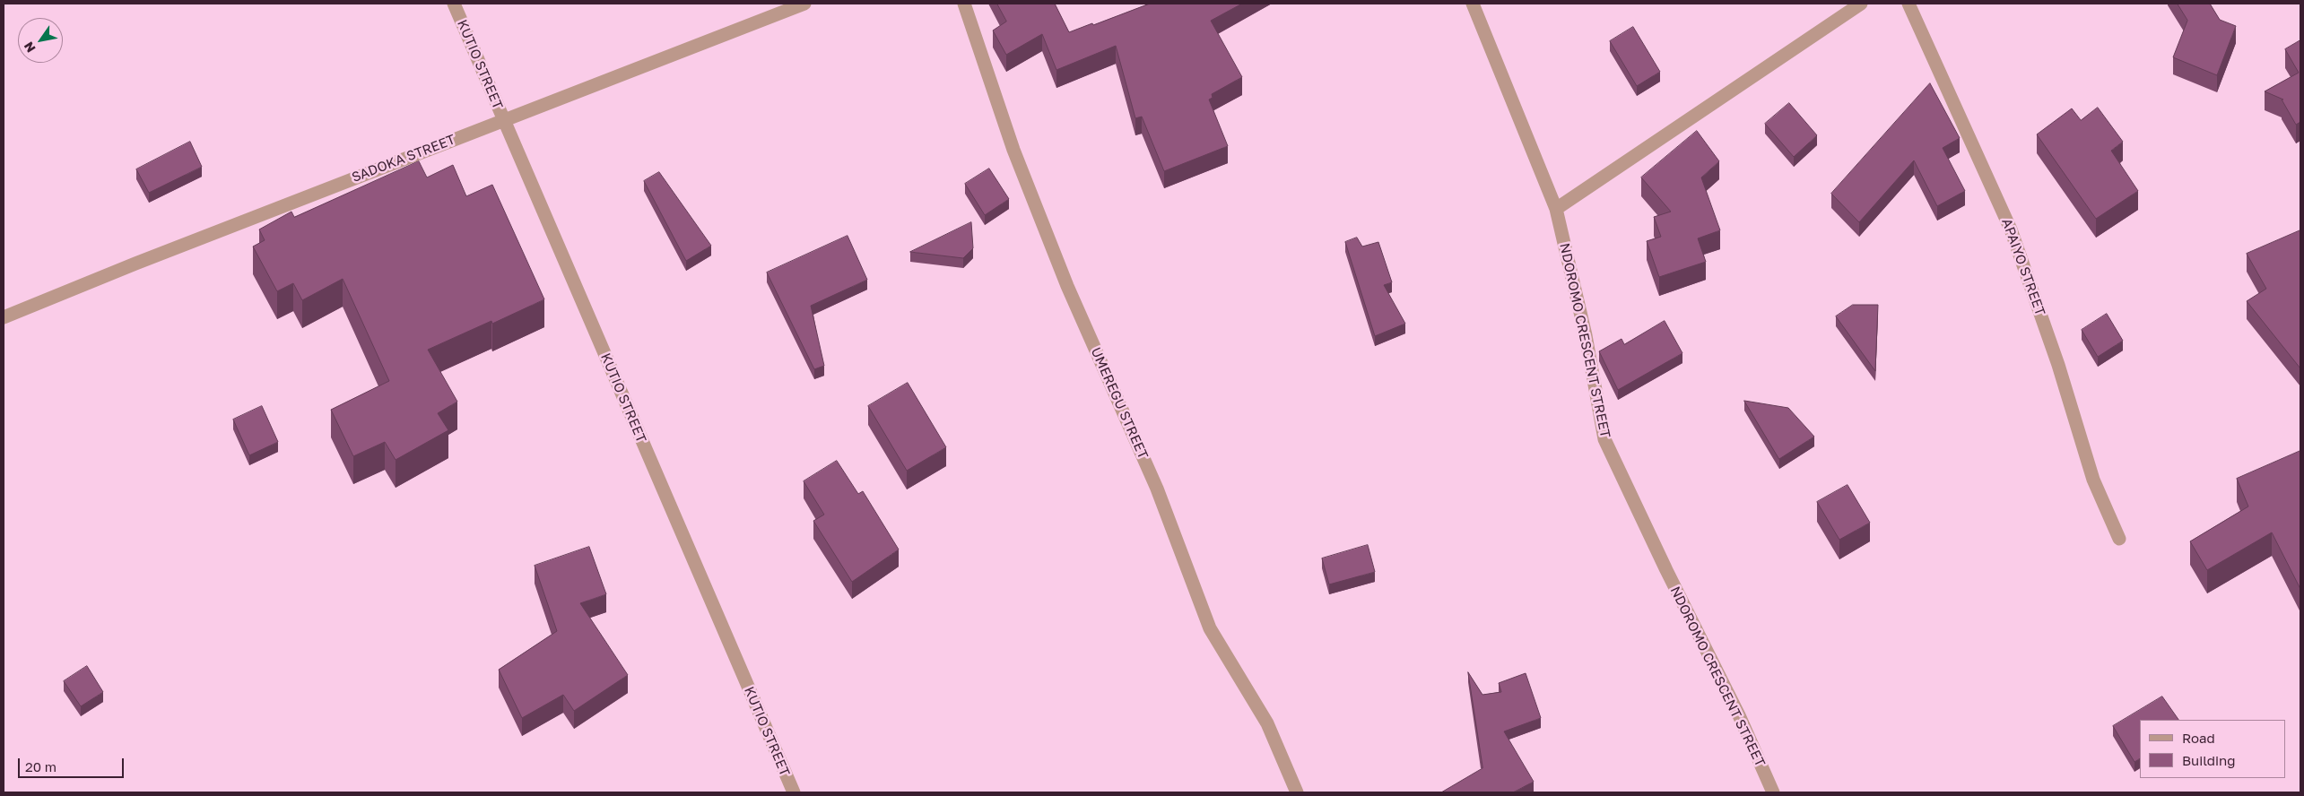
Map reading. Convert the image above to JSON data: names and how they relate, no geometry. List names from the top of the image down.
{
  "streets": {
    "street": [
      "KUTIO STREET",
      "SADOKA STREET",
      "APAIYO STREET",
      "NDOROMO CRESCENT STREET",
      "UMEREGU STREET"
    ]
  },
  "crossings": [
    ["KUTIO STREET", "SADOKA STREET"]
  ],
  "legend": ["Road", "Building"],
  "scale_bar": "20 m",
  "north": "bottom left"
}
